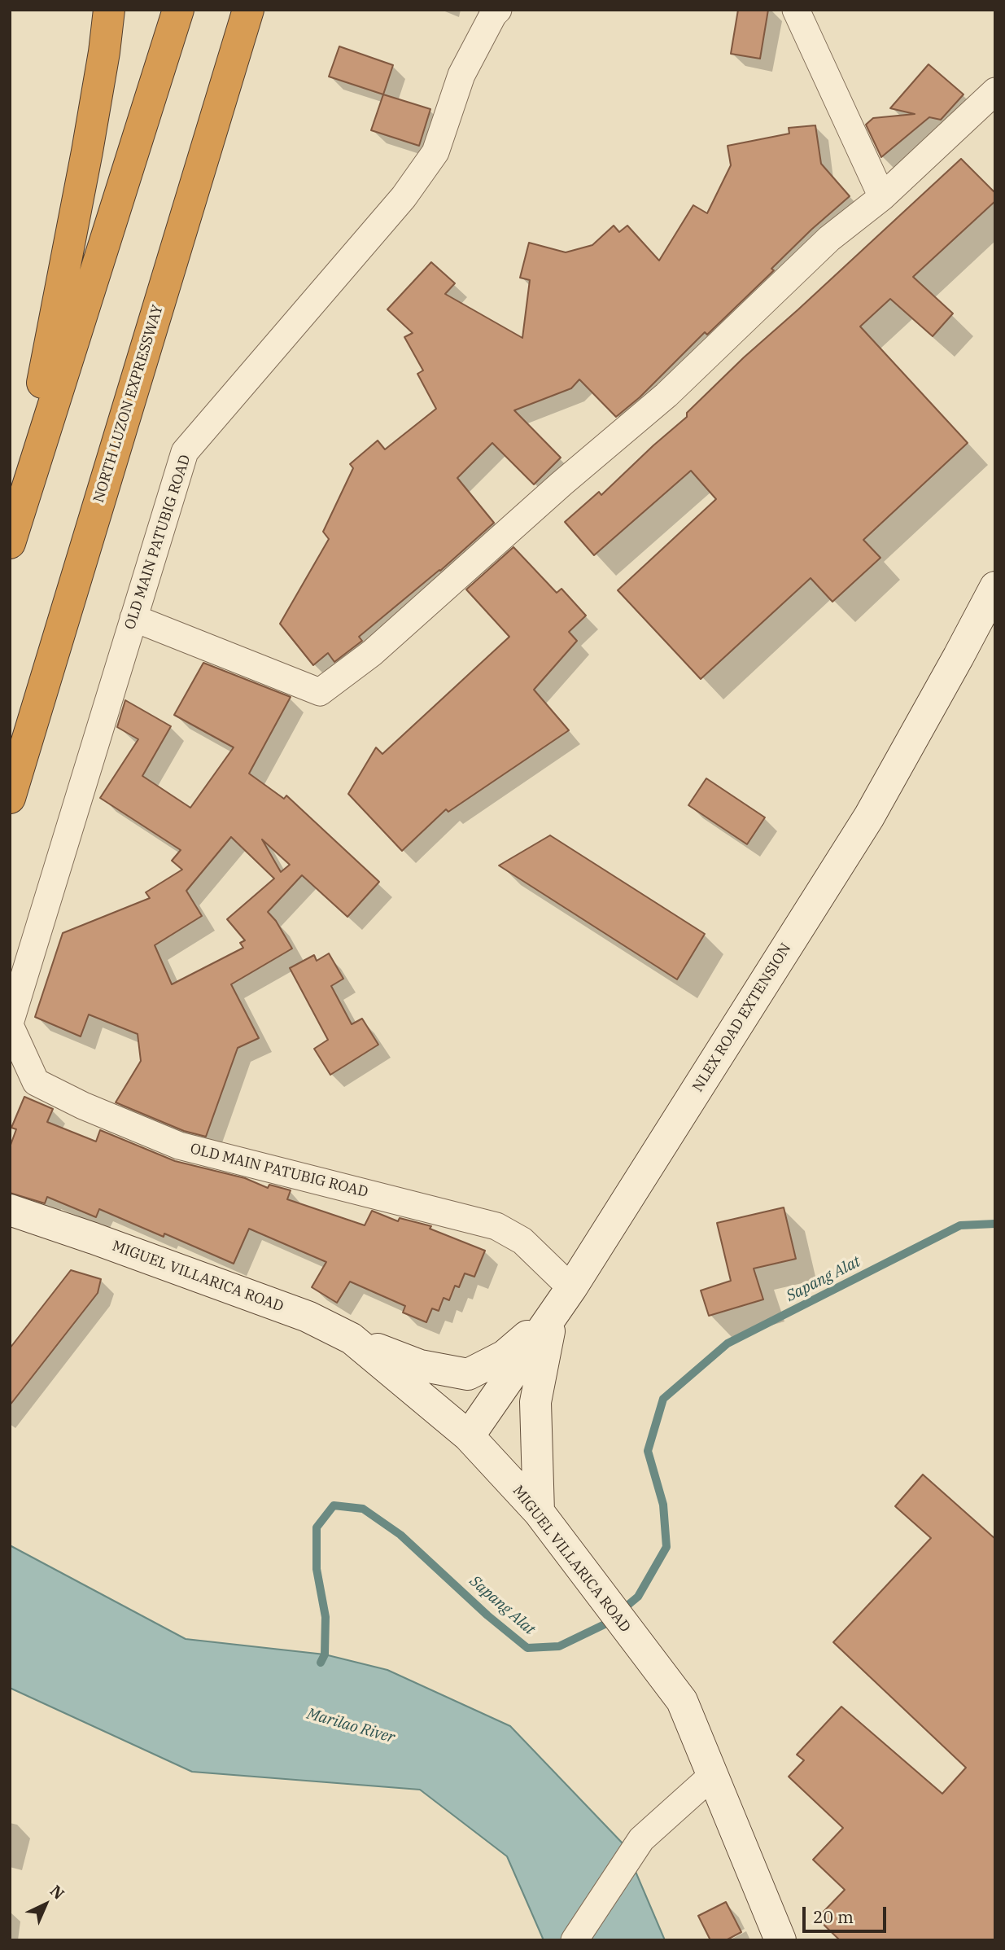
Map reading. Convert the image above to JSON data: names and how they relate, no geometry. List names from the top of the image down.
{
  "streets": {
    "highway": ["NORTH LUZON EXPRESSWAY"],
    "main road": ["NLEX ROAD EXTENSION", "MIGUEL VILLARICA ROAD"],
    "street": ["OLD MAIN PATUBIG ROAD"]
  },
  "crossings": [
    ["OLD MAIN PATUBIG ROAD", "NLEX ROAD EXTENSION"],
    ["NLEX ROAD EXTENSION", "MIGUEL VILLARICA ROAD"]
  ],
  "water": ["Sapang Alat", "Marilao River"],
  "scale_bar": "20 m",
  "north": "top right"
}
